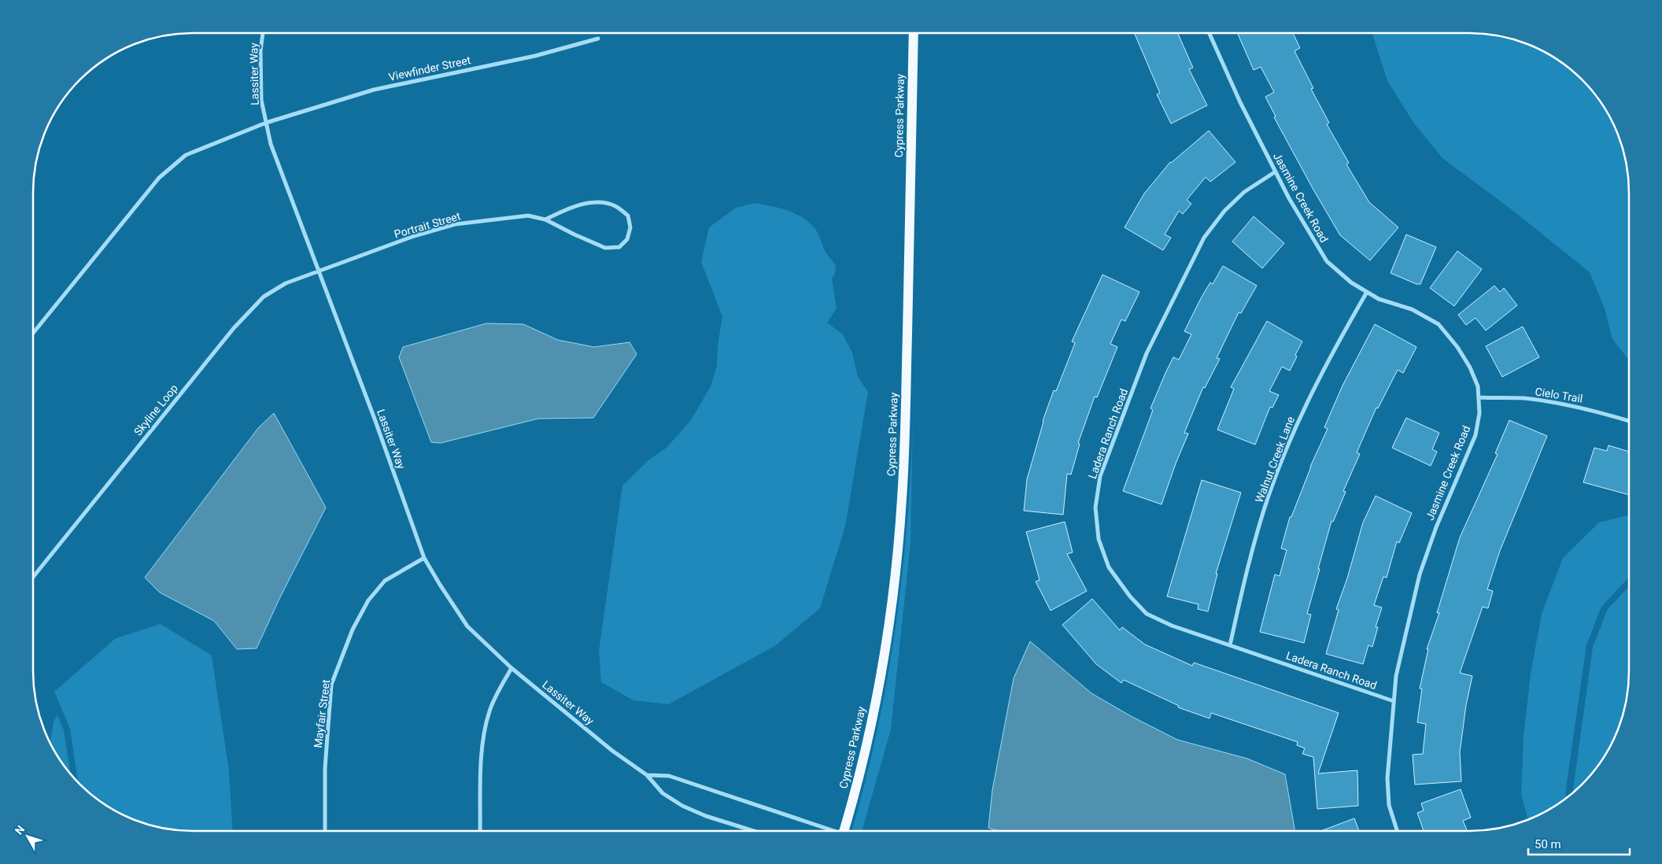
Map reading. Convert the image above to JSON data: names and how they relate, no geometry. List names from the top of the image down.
{
  "streets": {
    "main road": ["Cypress Parkway"],
    "street": [
      "Viewfinder Street",
      "Lassiter Way",
      "Jasmine Creek Road",
      "Portrait Street",
      "Cielo Trail",
      "Skyline Loop",
      "Ladera Ranch Road",
      "Walnut Creek Lane",
      "Mayfair Street"
    ]
  },
  "crossings": [
    ["Viewfinder Street", "Lassiter Way"],
    ["Lassiter Way", "Portrait Street"],
    ["Lassiter Way", "Skyline Loop"],
    ["Lassiter Way", "Mayfair Street"],
    ["Jasmine Creek Road", "Cielo Trail"],
    ["Jasmine Creek Road", "Ladera Ranch Road"],
    ["Jasmine Creek Road", "Walnut Creek Lane"],
    ["Portrait Street", "Skyline Loop"],
    ["Ladera Ranch Road", "Walnut Creek Lane"]
  ],
  "scale_bar": "50 m",
  "north": "top left"
}
